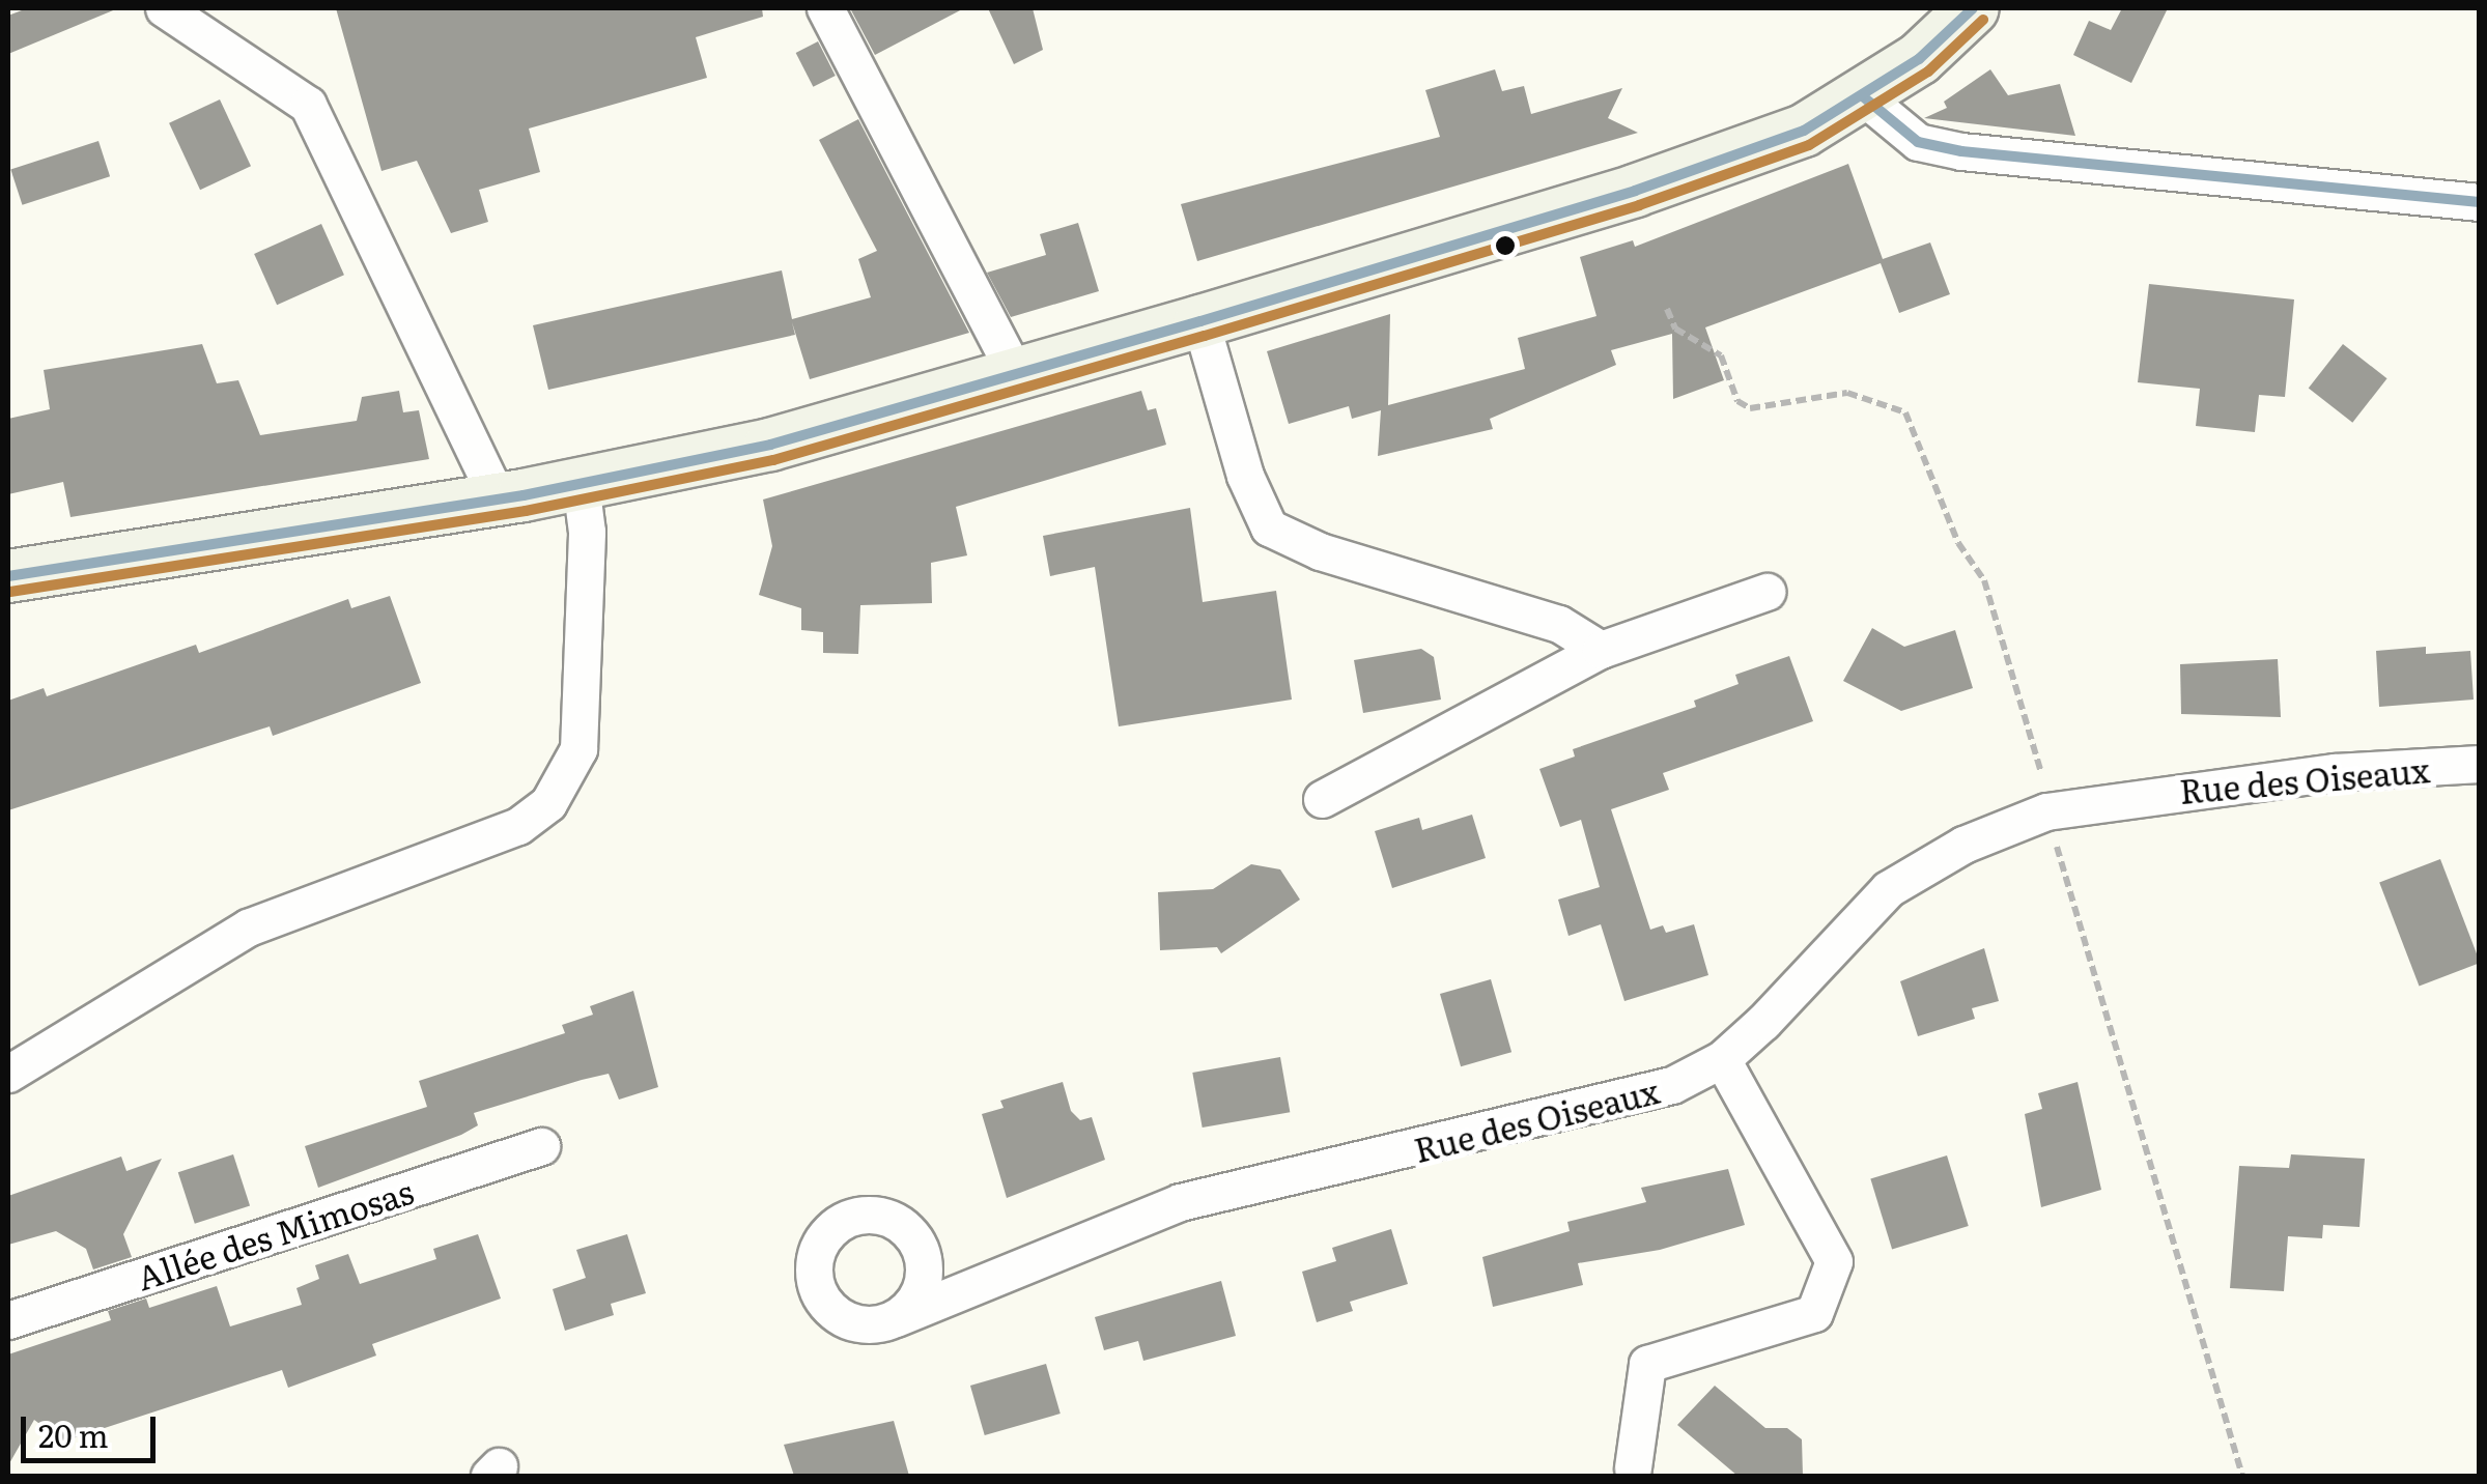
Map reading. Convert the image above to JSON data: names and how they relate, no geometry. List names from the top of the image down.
{
  "streets": {
    "street": ["Rue des Oiseaux", "Allée des Mimosas"]
  },
  "scale_bar": "20 m"
}
